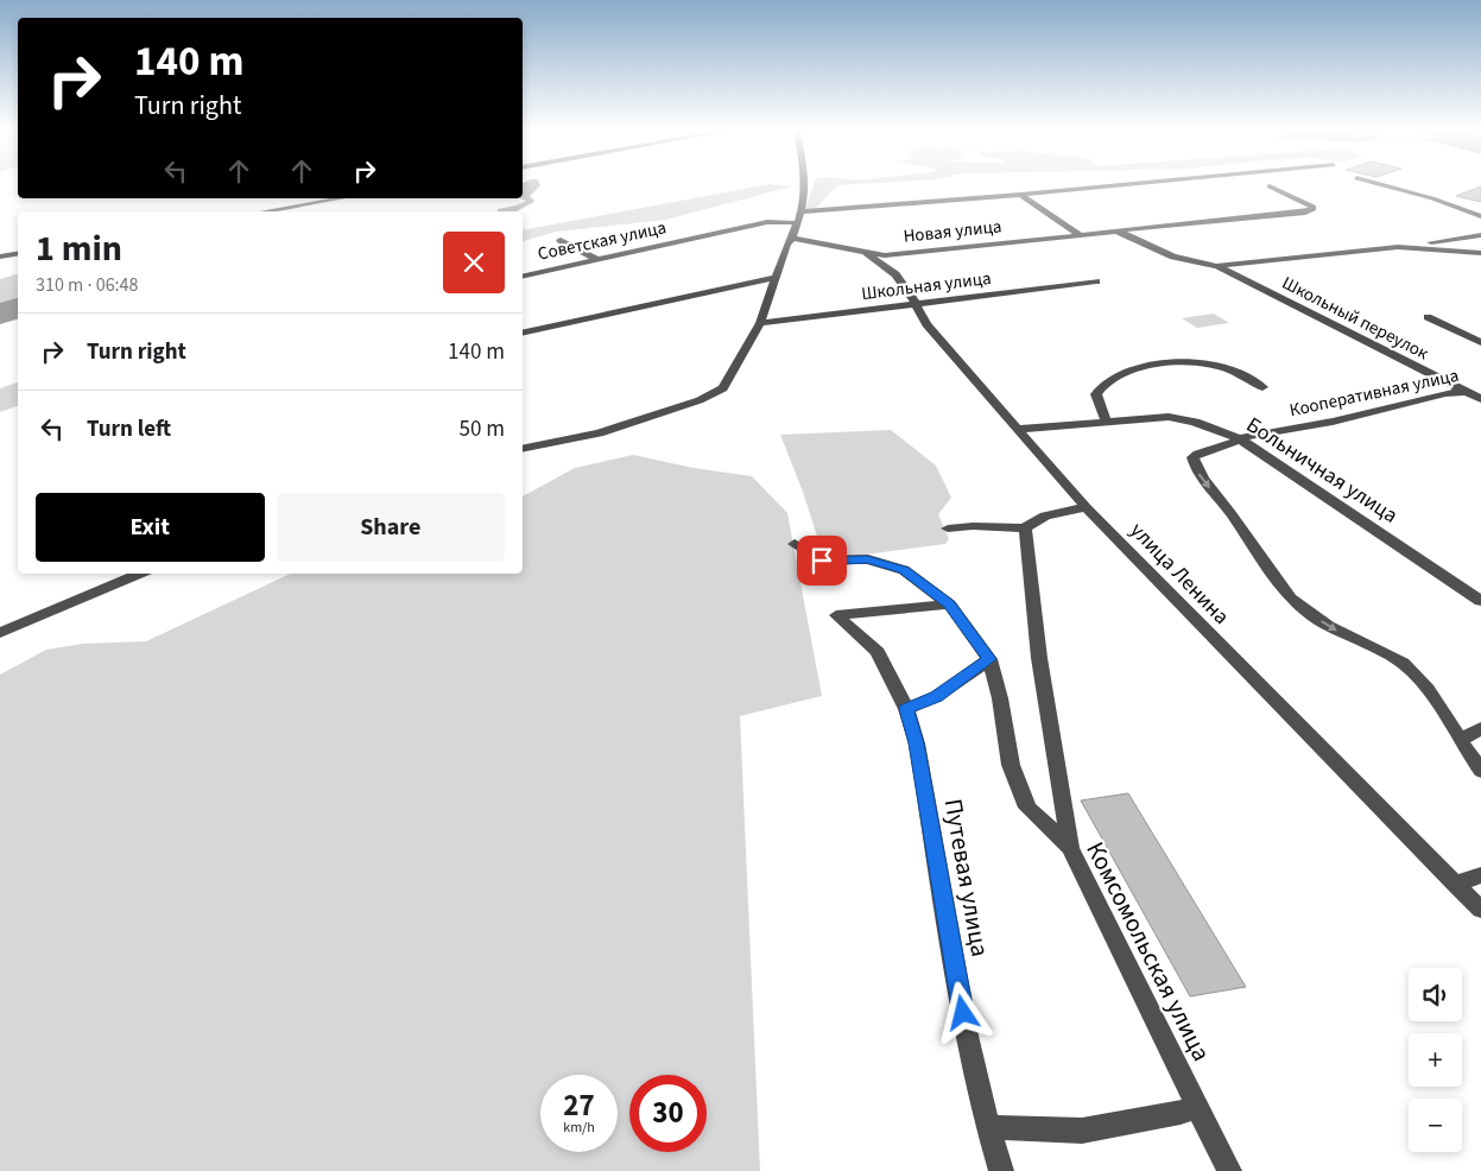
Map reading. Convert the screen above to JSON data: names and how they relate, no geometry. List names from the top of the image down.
{
  "streets": {
    "street": [
      "Новая улица",
      "Советская улица",
      "Школьная улица",
      "Школьный переулок",
      "Кооперативная улица",
      "Больничная улица",
      "улица Ленина",
      "Путевая улица",
      "Комсомольская улица"
    ]
  },
  "crossings": [
    ["Новая улица", "Школьный переулок"],
    ["Новая улица", "улица Ленина"],
    ["Школьная улица", "улица Ленина"],
    ["Школьный переулок", "Кооперативная улица"],
    ["Кооперативная улица", "Больничная улица"],
    ["Больничная улица", "улица Ленина"]
  ],
  "one_way": ["Кооперативная улица"],
  "page": {
    "turn": ["140 m", "Turn right"],
    "heading": ["1 min", "310 m · 06:48"],
    "list": [
      {
        "name": "Turn right",
        "value": "140 m"
      },
      {
        "name": "Turn left",
        "value": "50 m"
      }
    ],
    "buttons": ["Exit", "Share"],
    "map_buttons": ["+", "−"],
    "speed": "27 km/h",
    "limit": "30"
  }
}
